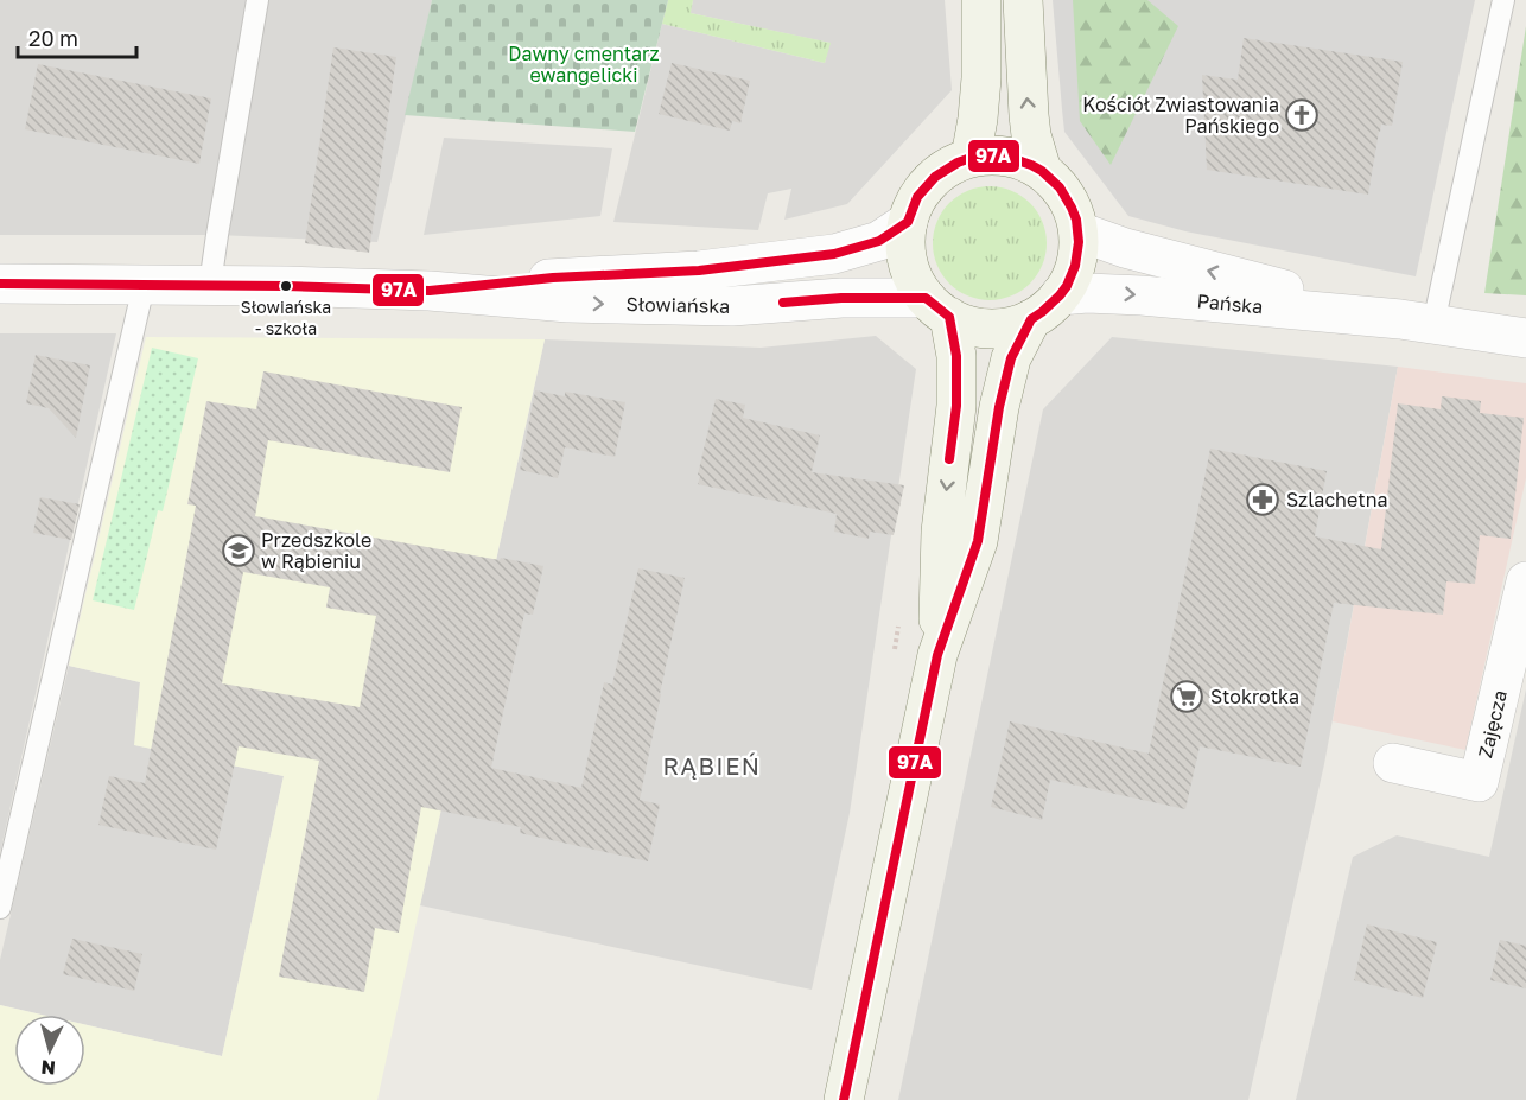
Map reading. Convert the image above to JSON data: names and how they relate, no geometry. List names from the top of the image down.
{
  "streets": {
    "street": ["Pańska", "Słowiańska", "Zajęcza"]
  },
  "crossings": [
    ["Pańska", "Słowiańska"]
  ],
  "districts": ["RĄBIEŃ"],
  "parks": ["Dawny cmentarz ewangelicki"],
  "places": {
    "church": ["Kościół Zwiastowania Pańskiego"],
    "other": ["Słowiańska - szkoła"],
    "pharmacy": ["Szlachetna"],
    "school or university": ["Przedszkole w Rąbieniu"],
    "supermarket": ["Stokrotka"]
  },
  "lines": ["transit line 97A"],
  "scale_bar": "20 m",
  "north": "bottom"
}
